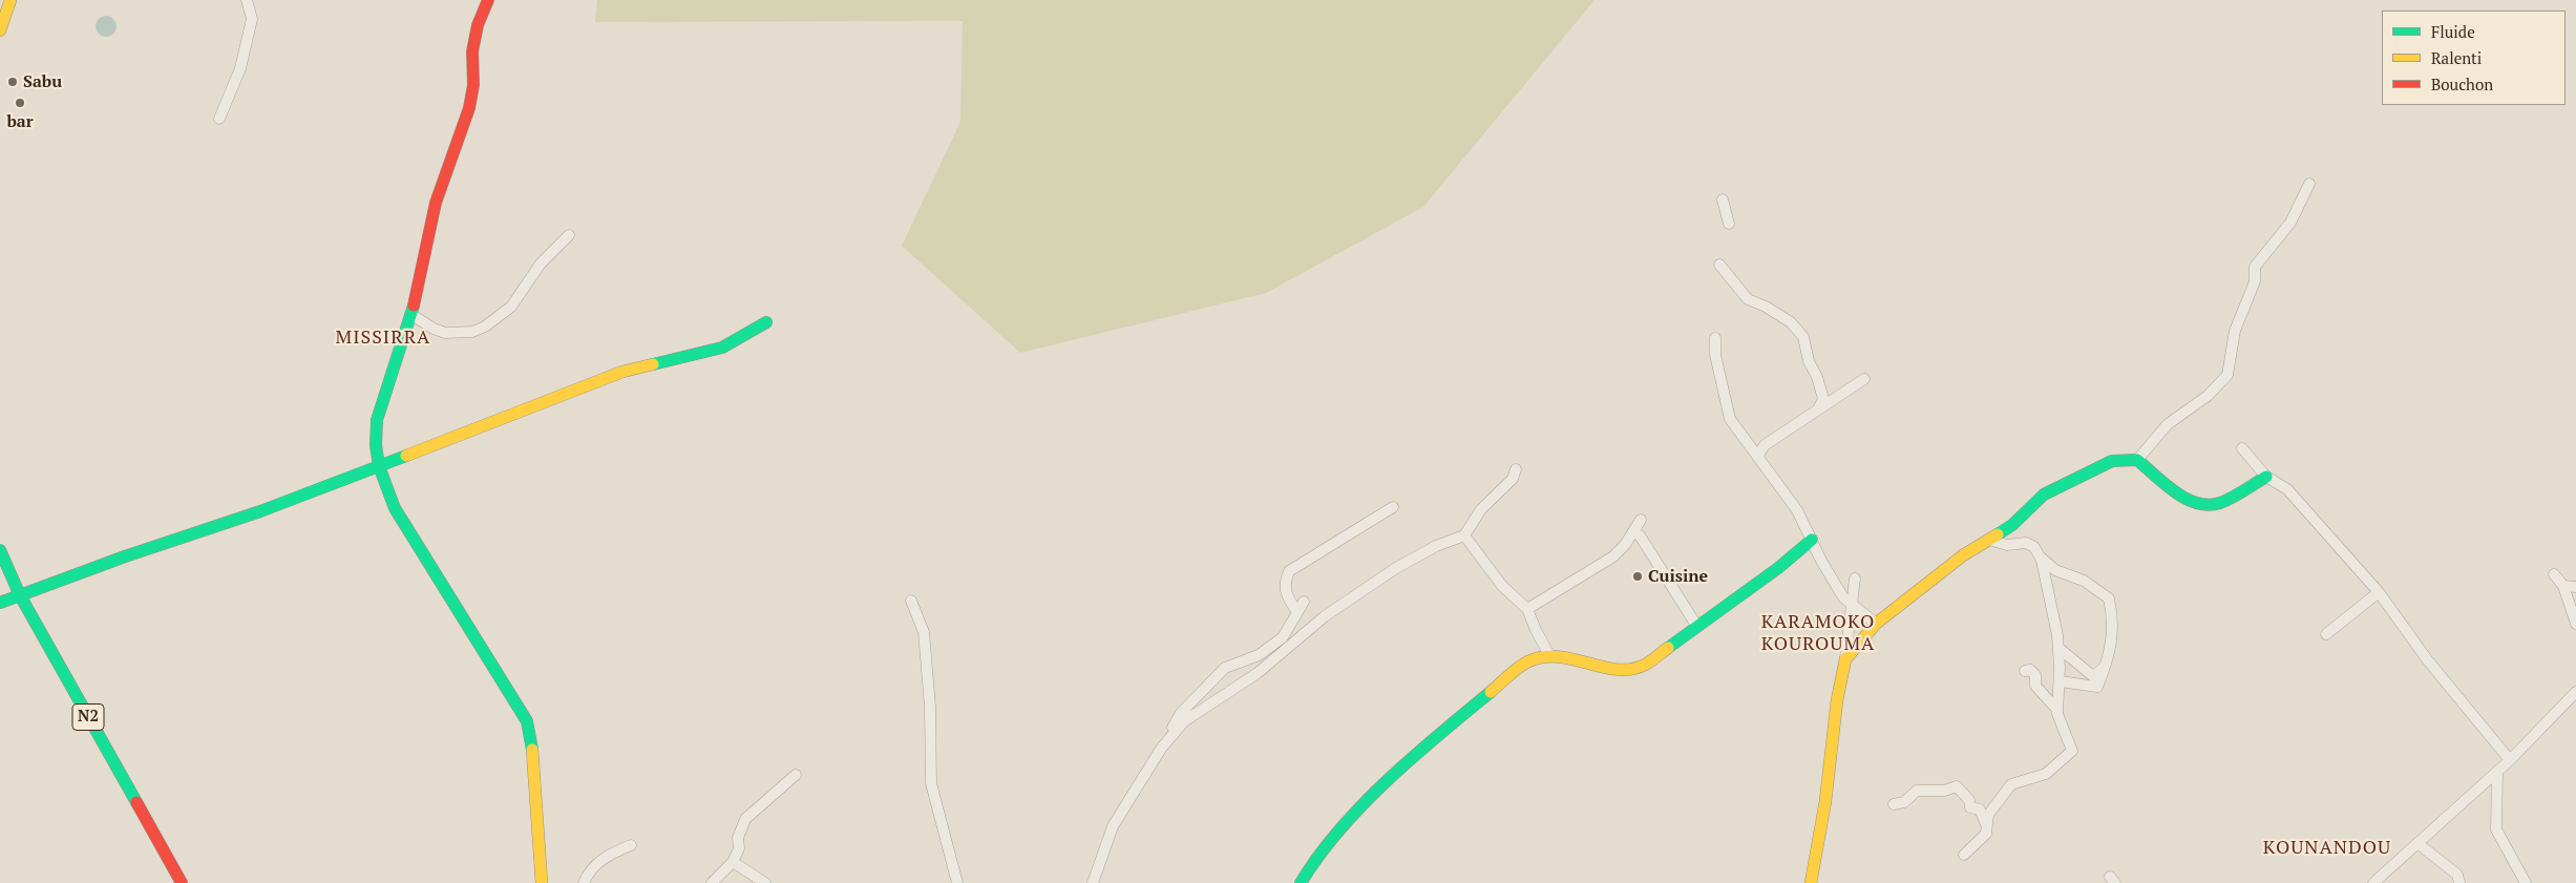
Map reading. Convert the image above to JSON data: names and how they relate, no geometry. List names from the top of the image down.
{
  "streets": {
    "main road": ["N2"]
  },
  "districts": ["MISSIRRA", "KARAMOKO KOUROUMA", "KOUNANDOU"],
  "places": ["Sabu", "bar", "Cuisine"],
  "legend": ["Fluide", "Ralenti", "Bouchon"]
}
